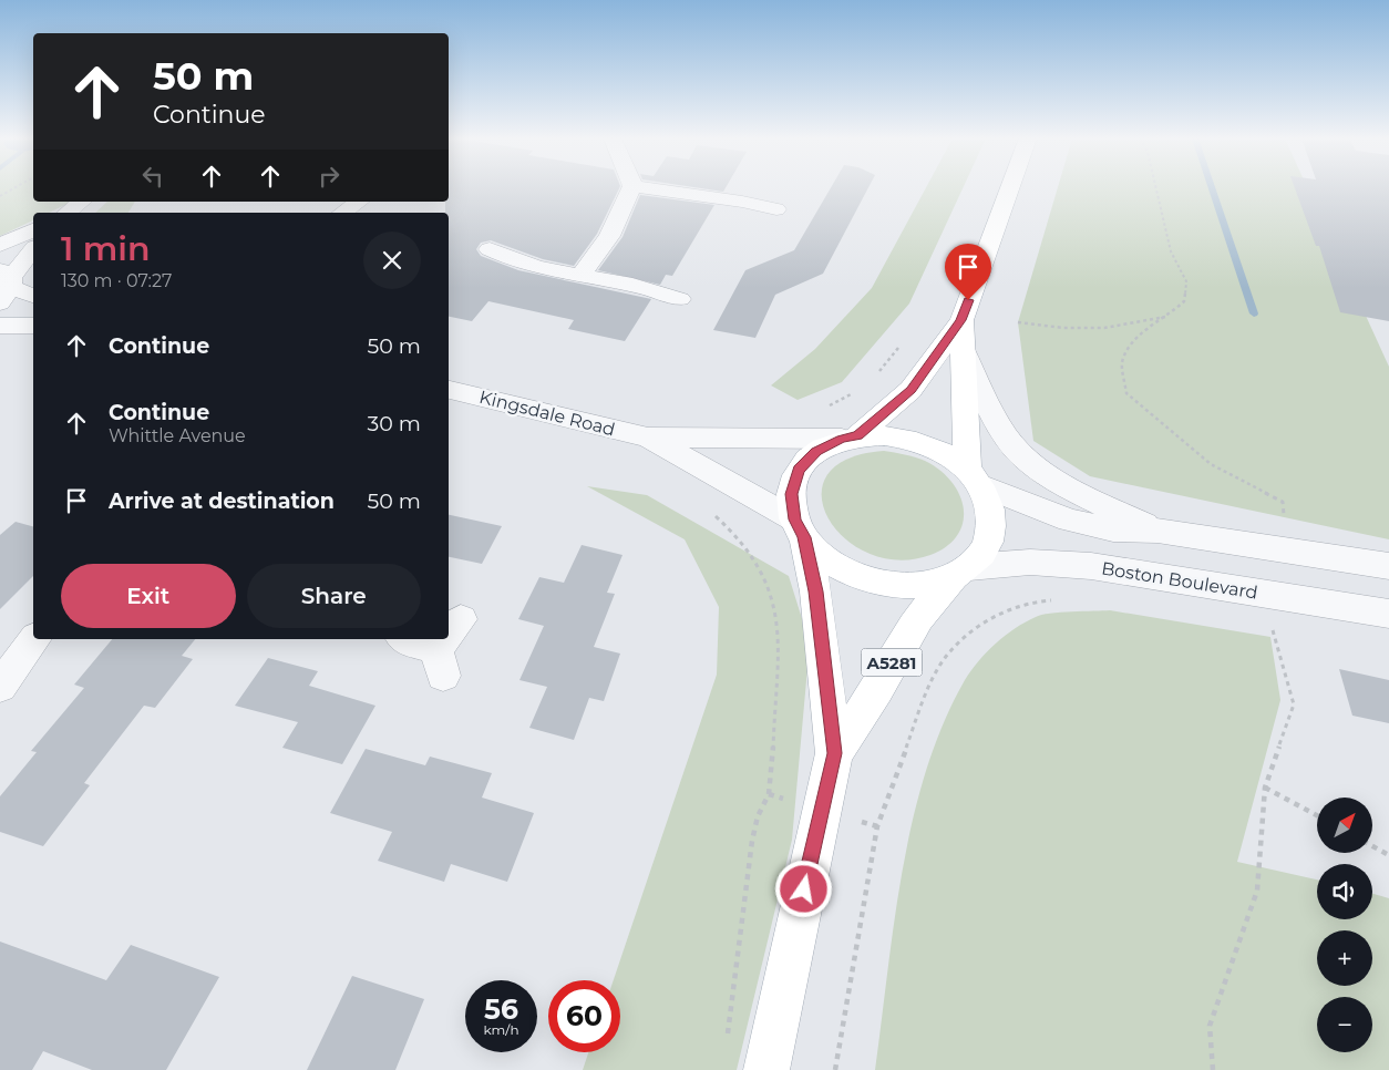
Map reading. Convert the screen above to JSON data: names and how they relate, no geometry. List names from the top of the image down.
{
  "streets": {
    "main road": ["A5281"],
    "street": ["Kingsdale Road", "Boston Boulevard"]
  },
  "crossings": [
    ["Kingsdale Road", "Boston Boulevard"],
    ["Kingsdale Road", "A5281"],
    ["Boston Boulevard", "A5281"]
  ],
  "north": "top right",
  "page": {
    "turn": ["50 m", "Continue"],
    "heading": ["1 min", "130 m · 07:27"],
    "list": [
      {
        "name": "Continue",
        "value": "50 m"
      },
      {
        "name": "Continue",
        "note": "Whittle Avenue",
        "value": "30 m"
      },
      {
        "name": "Arrive at destination",
        "value": "50 m"
      }
    ],
    "buttons": ["Exit", "Share"],
    "map_buttons": ["+", "−"],
    "speed": "56 km/h",
    "limit": "60"
  }
}
